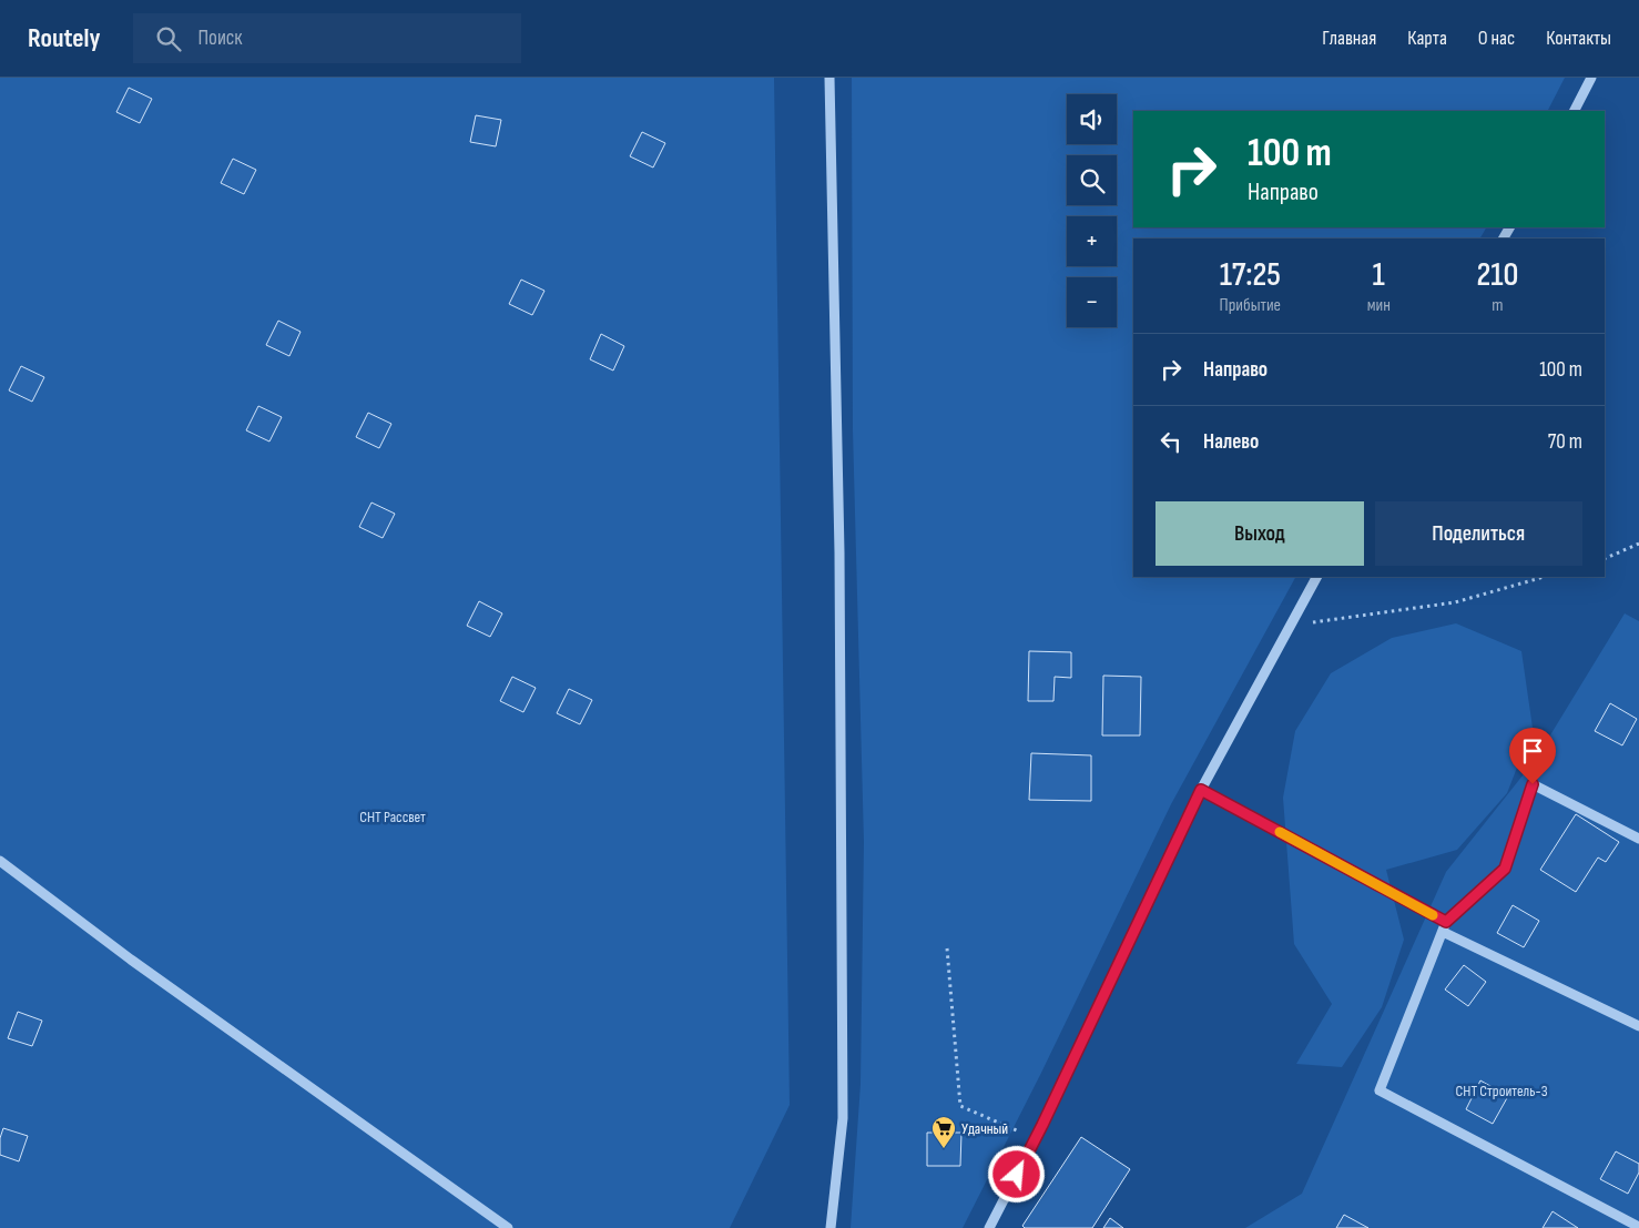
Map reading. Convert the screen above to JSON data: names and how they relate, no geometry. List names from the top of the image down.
{
  "parks": ["СНТ Рассвет", "СНТ Строитель-3"],
  "places": {
    "supermarket": ["Удачный"]
  },
  "page": {
    "header": "Routely",
    "search": "Поиск",
    "nav": [
      "Главная",
      "Карта",
      "О нас",
      "Контакты"
    ],
    "map_buttons": ["+", "−"],
    "turn": ["100 m", "Направо"],
    "eta": [
      "17:25",
      "Прибытие",
      "1",
      "мин",
      "210",
      "m"
    ],
    "list": [
      {
        "name": "Направо",
        "value": "100 m"
      },
      {
        "name": "Налево",
        "value": "70 m"
      }
    ],
    "buttons": ["Выход", "Поделиться"]
  }
}
